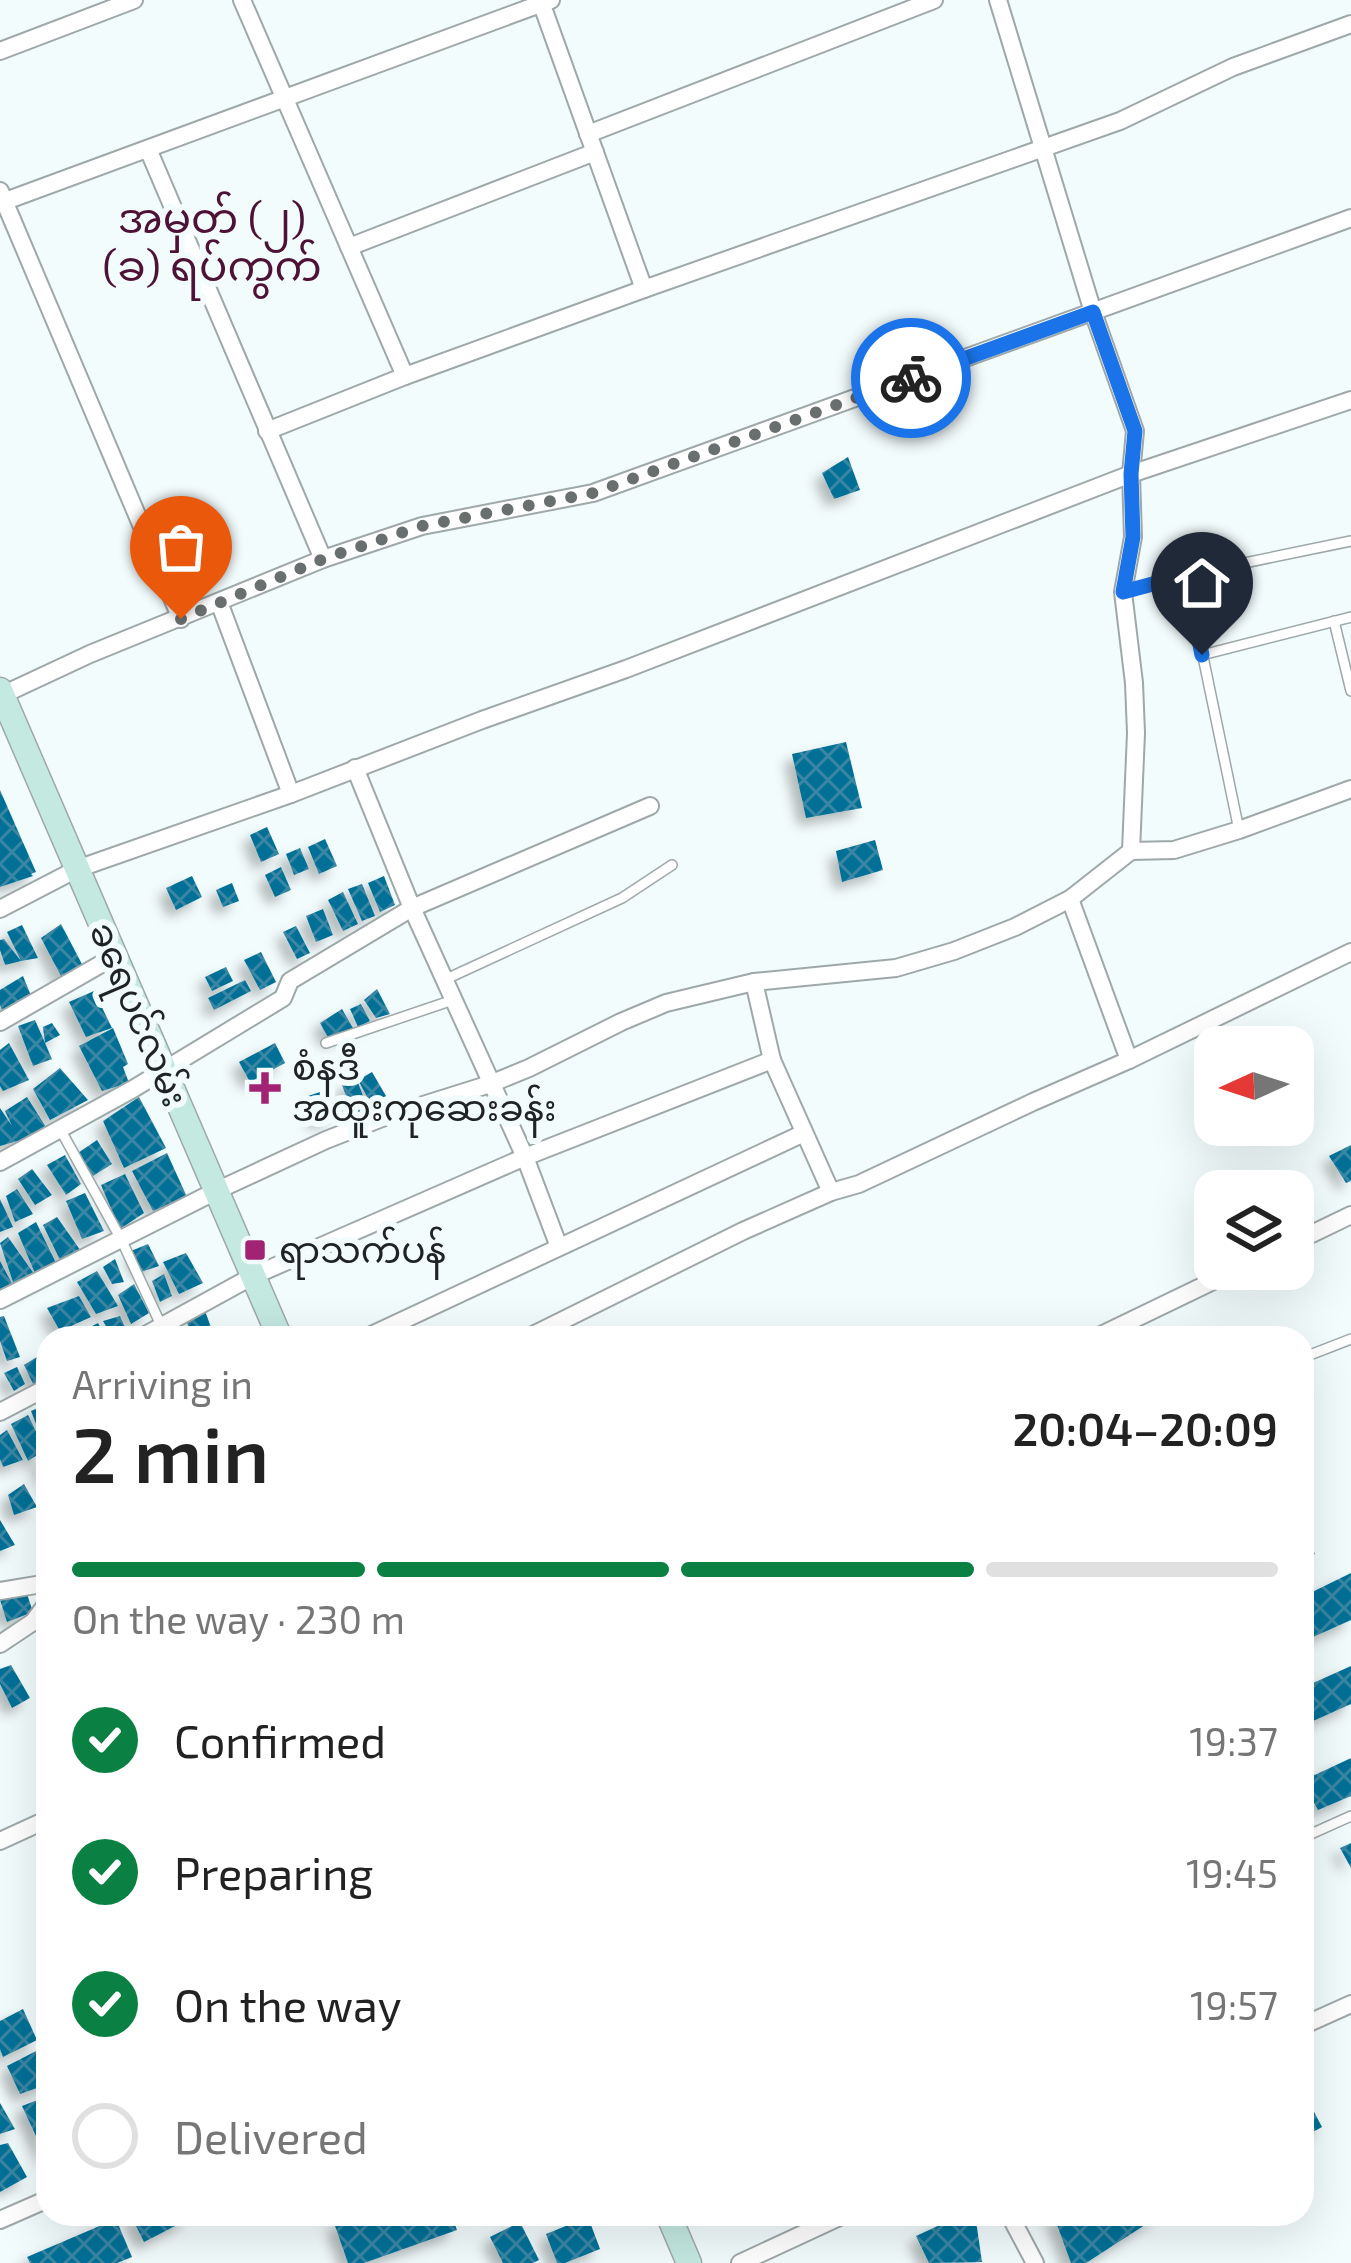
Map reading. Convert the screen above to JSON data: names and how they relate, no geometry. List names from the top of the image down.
{
  "streets": {
    "main road": ["ခရေပင်လမ်း"]
  },
  "districts": ["အမှတ် (၂) (ခ) ရပ်ကွက်"],
  "places": {
    "health": ["စံနဒီ အထူးကုဆေးခန်း"],
    "transit": ["ရာသက်ပန်"]
  },
  "north": "left",
  "page": {
    "heading": ["2 min", "Arriving in", "20:04–20:09"],
    "bar": "On the way · 230 m",
    "list": [
      ["Confirmed", "19:37"],
      ["Preparing", "19:45"],
      ["On the way", "19:57"],
      "Delivered"
    ]
  }
}
